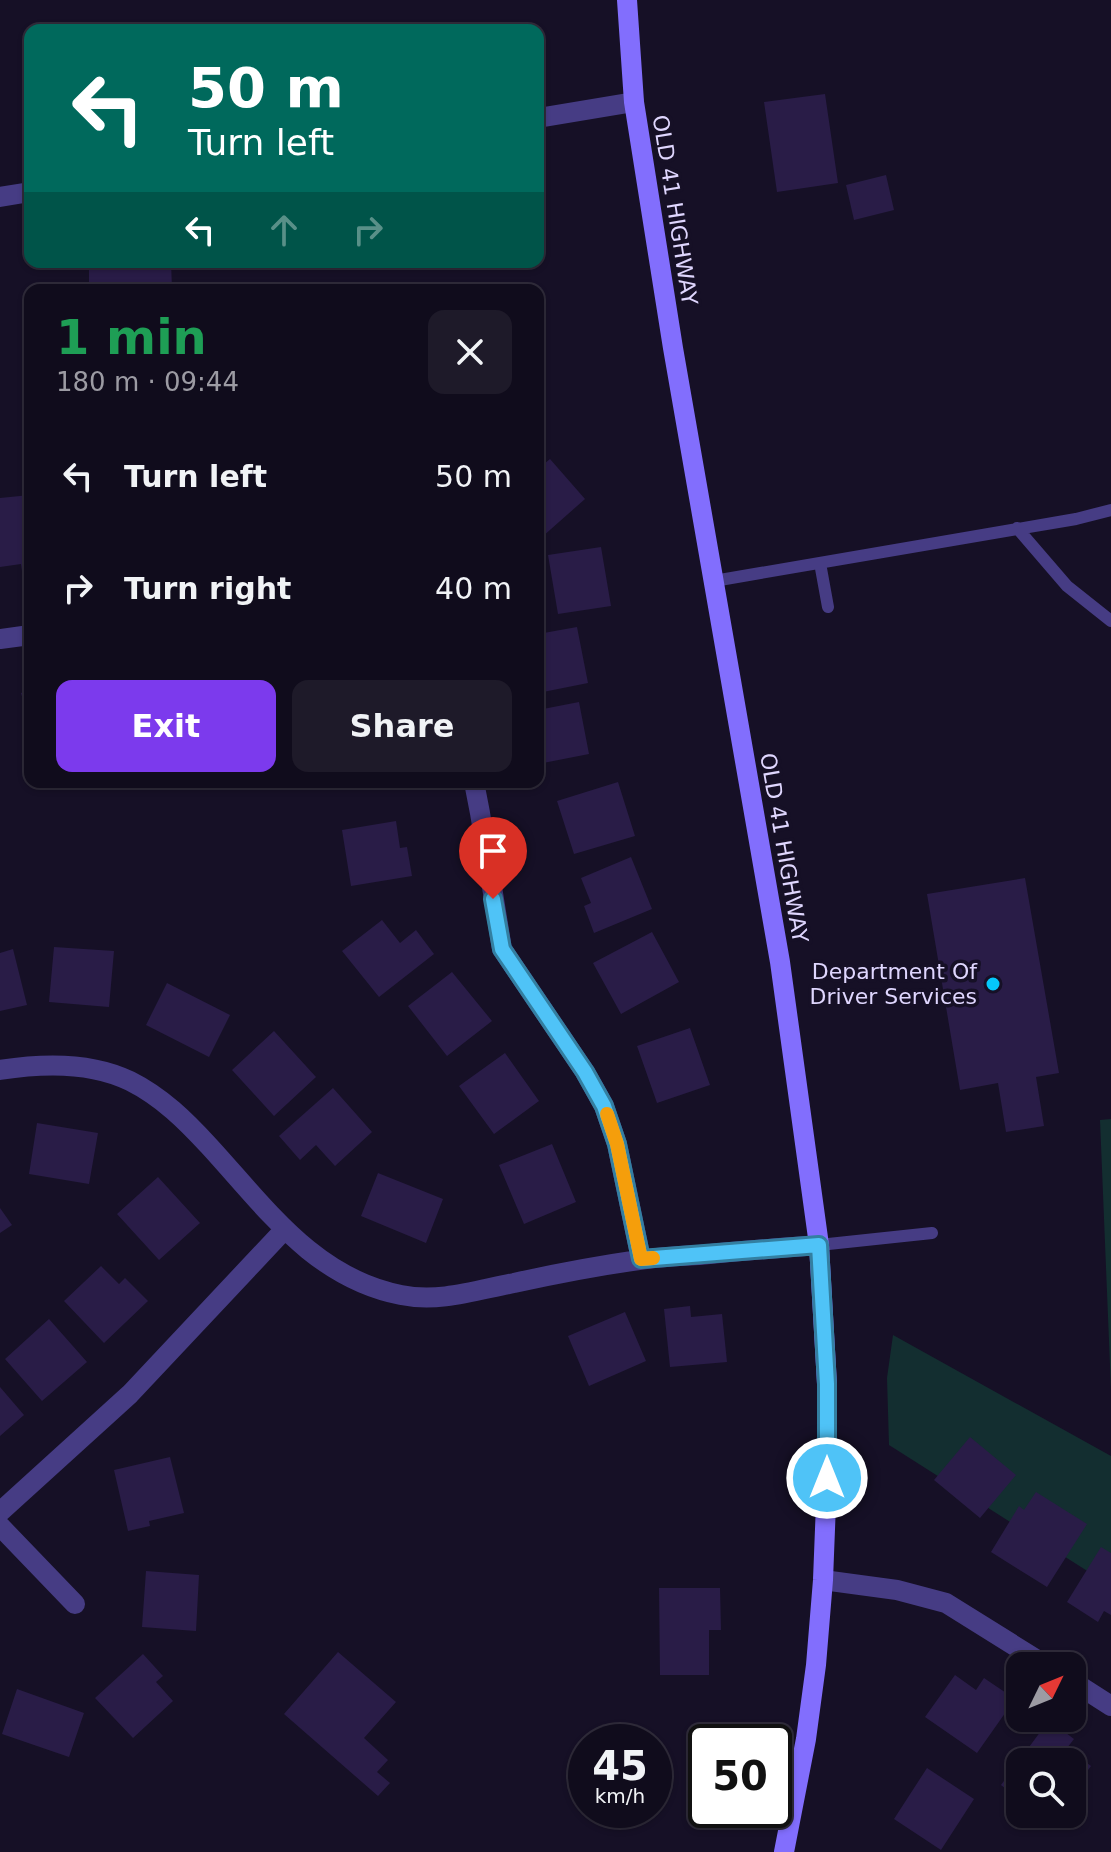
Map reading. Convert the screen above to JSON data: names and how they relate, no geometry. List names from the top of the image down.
{
  "streets": {
    "main road": ["OLD 41 HIGHWAY"]
  },
  "places": ["Department Of Driver Services"],
  "north": "top right",
  "page": {
    "turn": ["50 m", "Turn left"],
    "heading": ["1 min", "180 m · 09:44"],
    "list": [
      {
        "name": "Turn left",
        "value": "50 m"
      },
      {
        "name": "Turn right",
        "value": "40 m"
      }
    ],
    "buttons": ["Exit", "Share"],
    "speed": "45 km/h",
    "limit": "50"
  }
}
